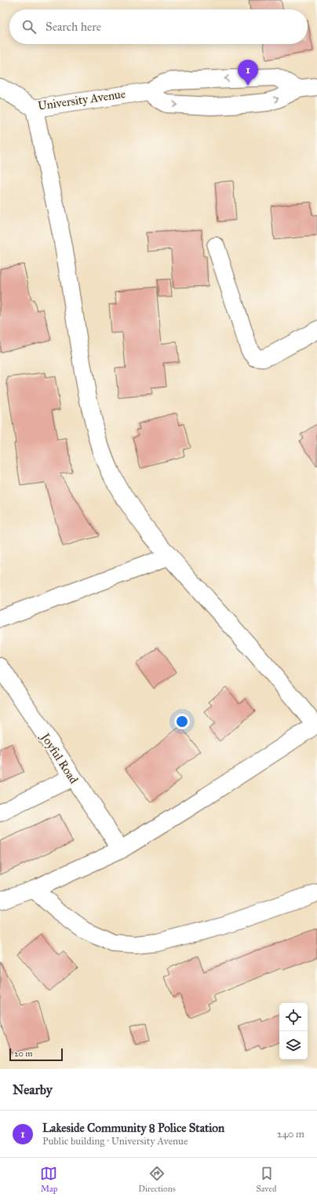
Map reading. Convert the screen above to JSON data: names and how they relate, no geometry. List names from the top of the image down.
{
  "streets": {
    "street": ["University Avenue", "Joyful Road"]
  },
  "scale_bar": "20 m",
  "page": {
    "search": "Search here",
    "pins": "1",
    "scale": "20 m",
    "heading": "Nearby",
    "list": [
      {
        "mark": "1",
        "name": "Lakeside Community 8 Police Station",
        "note": "Public building · University Avenue",
        "value": "240 m"
      }
    ],
    "nav": ["Map", "Directions", "Saved"]
  }
}
